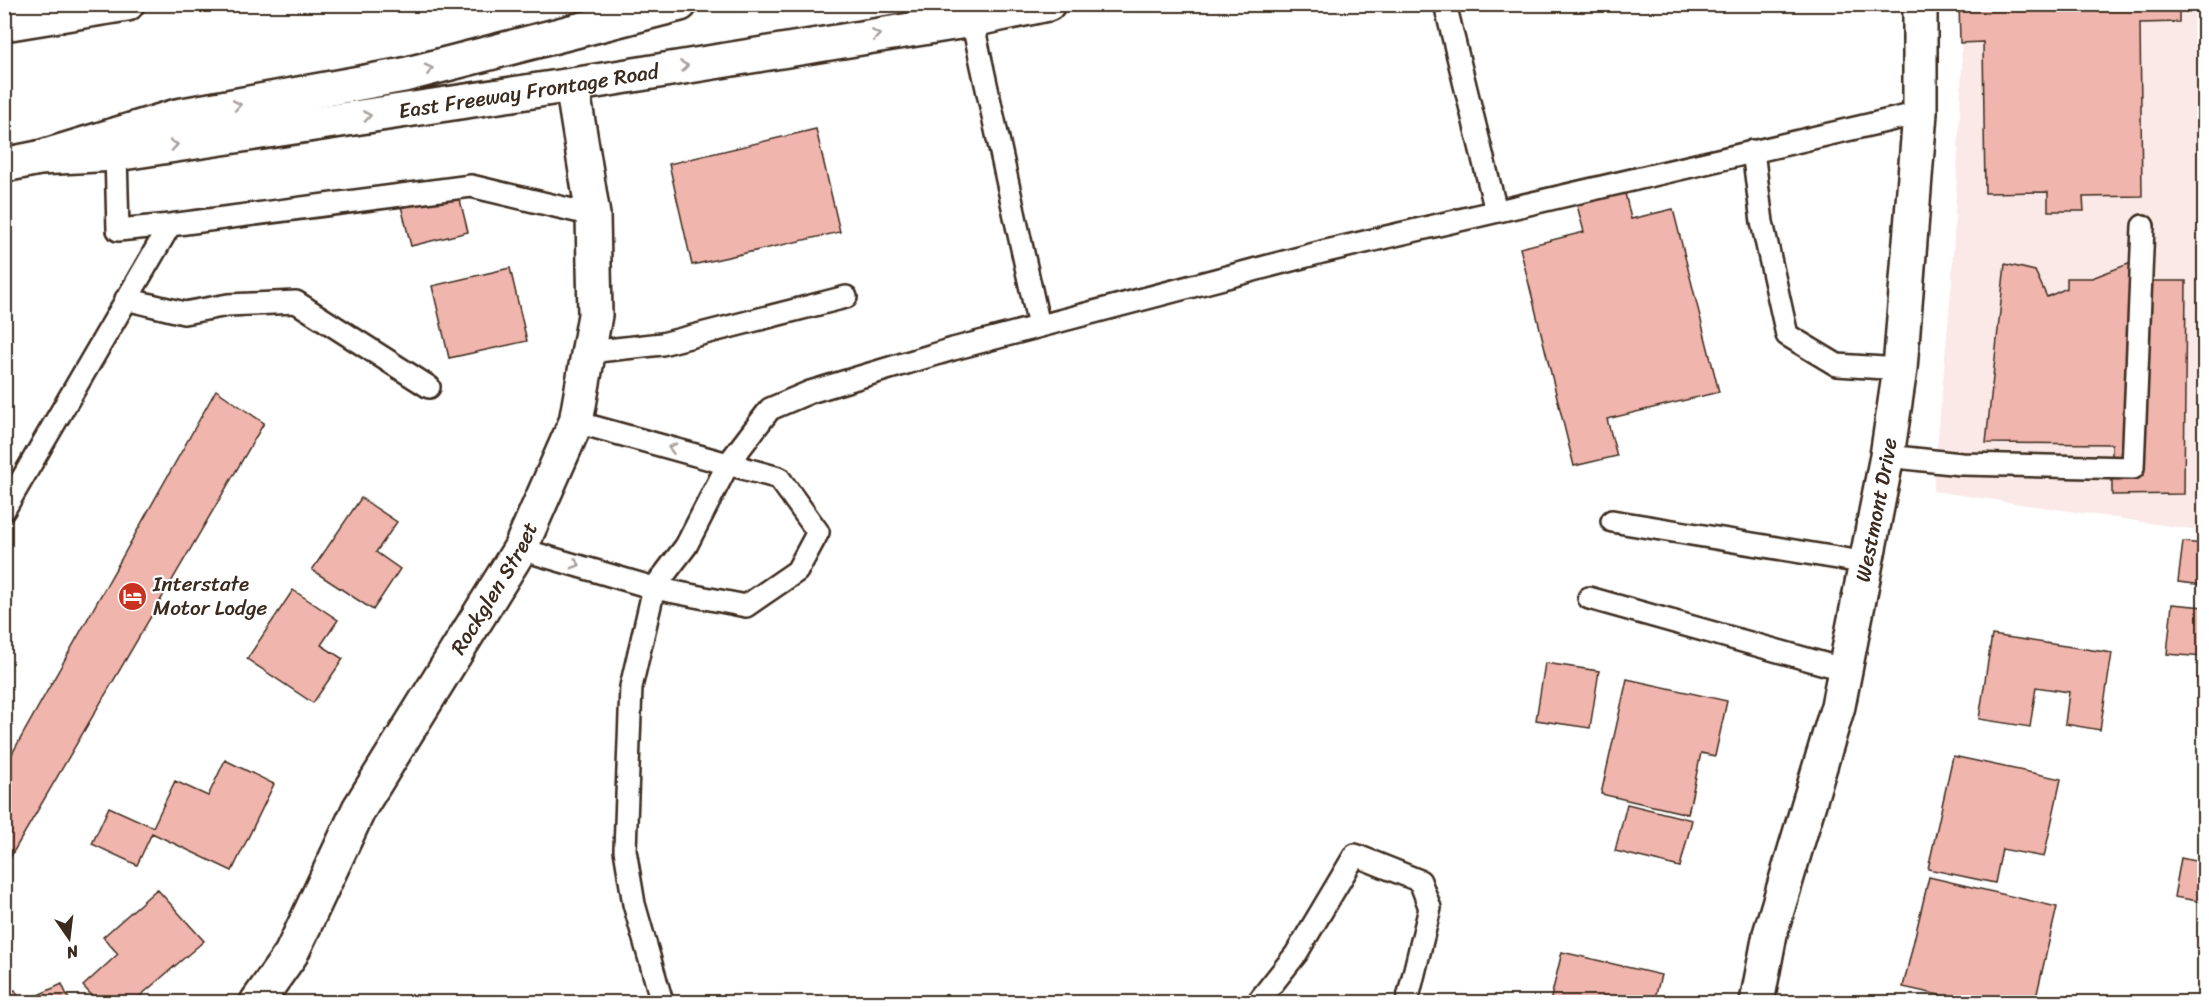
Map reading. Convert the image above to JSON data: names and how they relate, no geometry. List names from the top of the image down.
{
  "streets": {
    "main road": ["East Freeway Frontage Road", "Westmont Drive", "Rockglen Street"]
  },
  "crossings": [
    ["East Freeway Frontage Road", "Rockglen Street"]
  ],
  "places": {
    "hotel": ["Interstate Motor Lodge"]
  },
  "north": "bottom"
}
